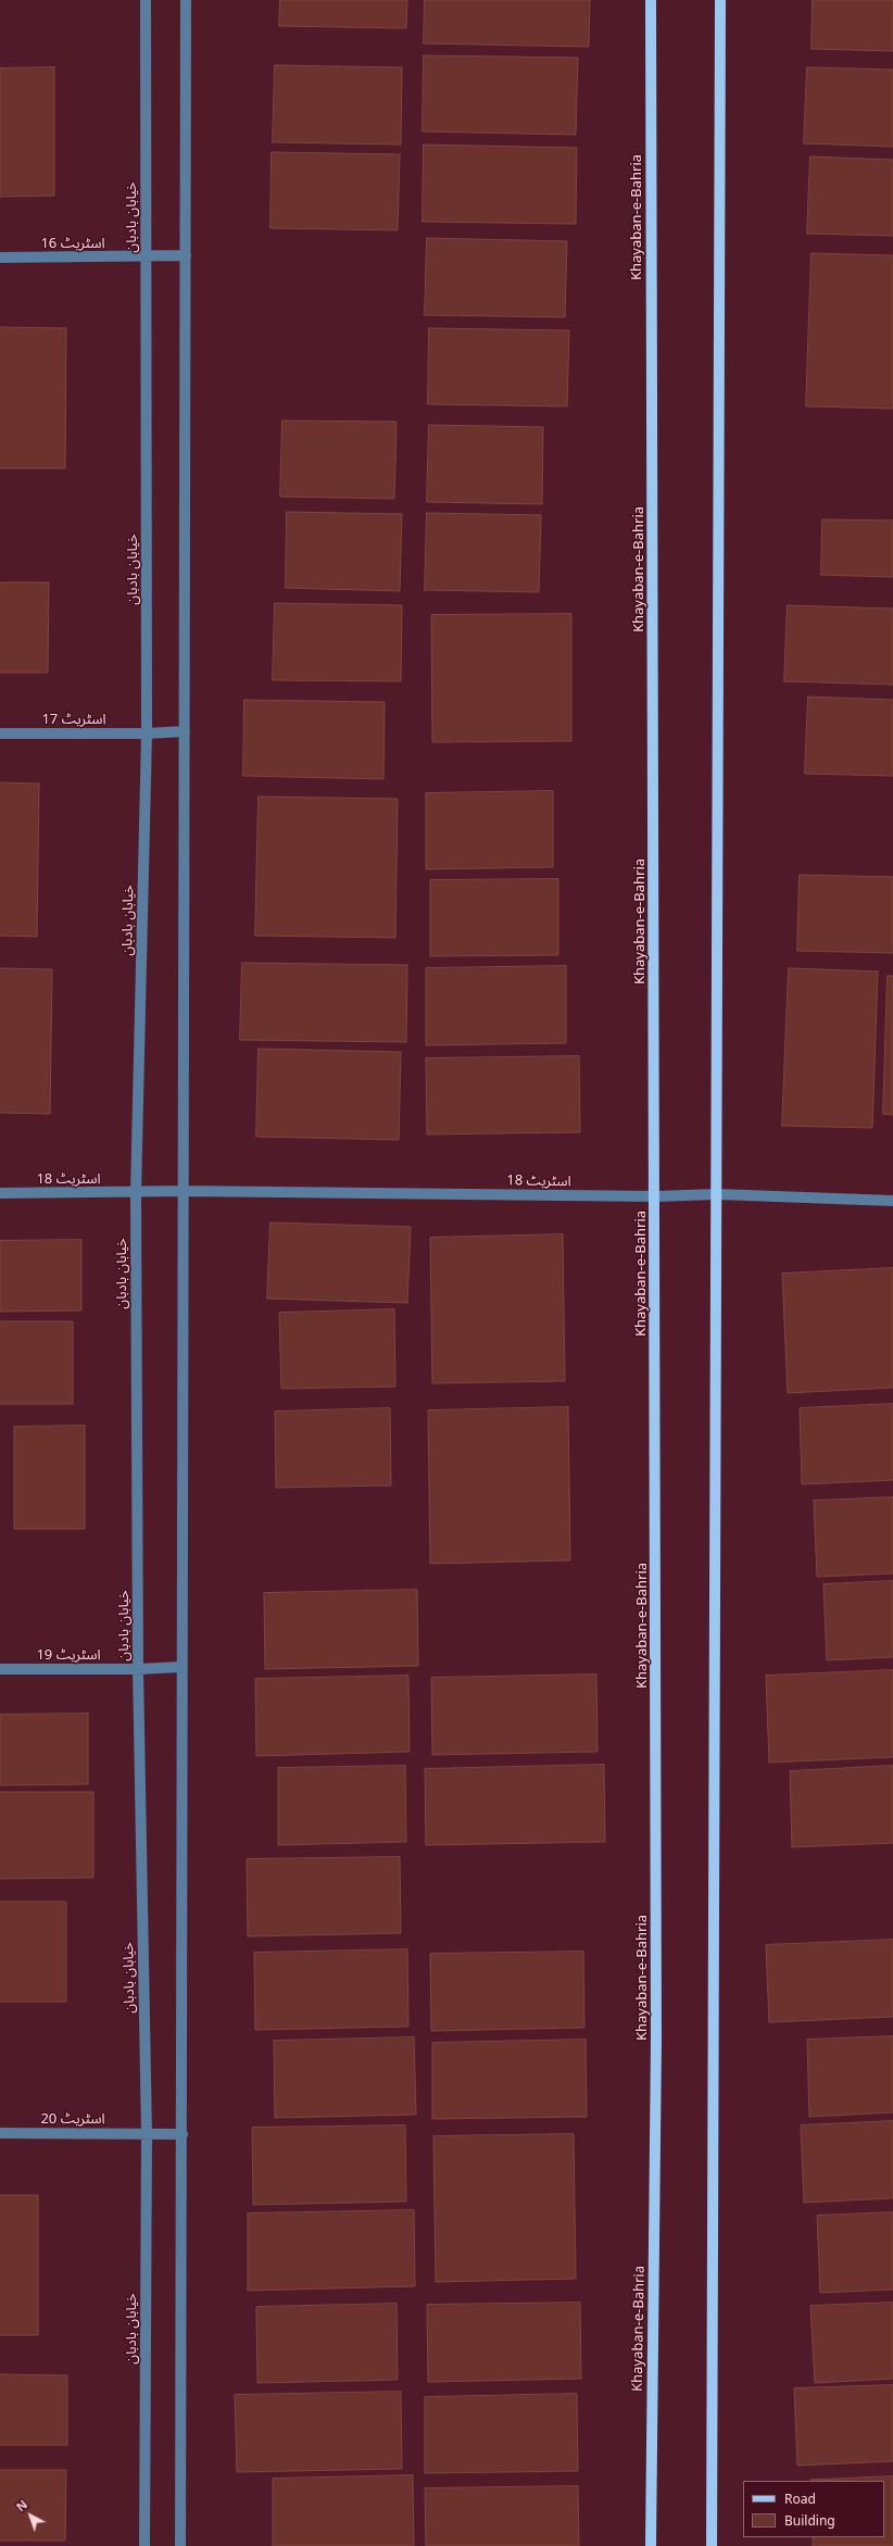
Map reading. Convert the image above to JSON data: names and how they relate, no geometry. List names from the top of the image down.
{
  "streets": {
    "main road": ["Khayaban-e-Bahria"],
    "street": [
      "خیابان بادبان",
      "اسٹریٹ 16",
      "اسٹریٹ 17",
      "اسٹریٹ 18",
      "اسٹریٹ 19",
      "اسٹریٹ 20"
    ]
  },
  "crossings": [
    ["خیابان بادبان", "اسٹریٹ 16"],
    ["خیابان بادبان", "اسٹریٹ 17"],
    ["خیابان بادبان", "اسٹریٹ 18"],
    ["خیابان بادبان", "اسٹریٹ 19"],
    ["خیابان بادبان", "اسٹریٹ 20"],
    ["Khayaban-e-Bahria", "اسٹریٹ 18"]
  ],
  "legend": ["Road", "Building"],
  "north": "top left"
}
